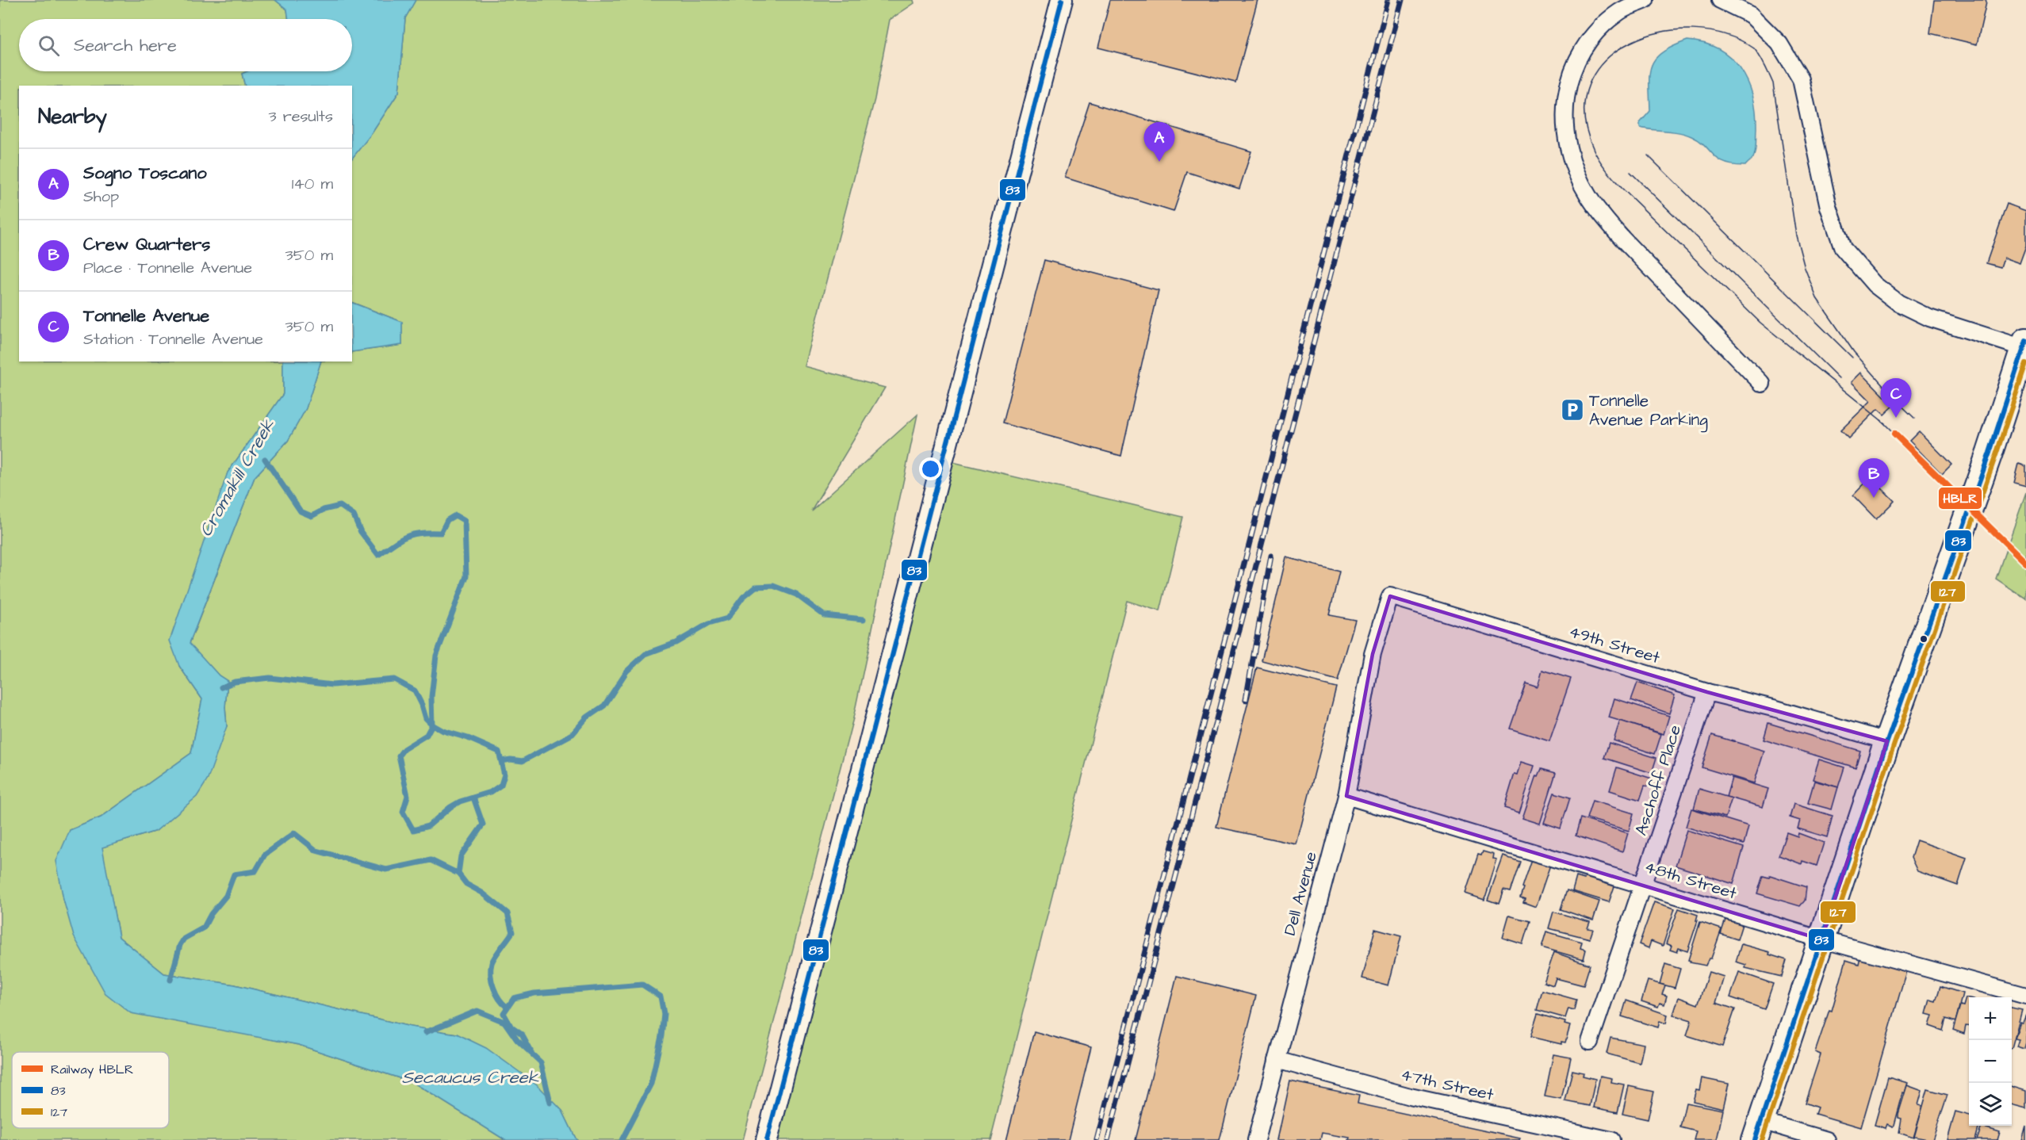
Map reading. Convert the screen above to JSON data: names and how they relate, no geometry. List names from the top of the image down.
{
  "streets": {
    "street": [
      "49th Street",
      "Aschoff Place",
      "48th Street",
      "Dell Avenue",
      "47th Street"
    ]
  },
  "crossings": [
    ["49th Street", "Aschoff Place"],
    ["49th Street", "Dell Avenue"],
    ["Aschoff Place", "48th Street"],
    ["48th Street", "Dell Avenue"],
    ["Dell Avenue", "47th Street"]
  ],
  "water": ["Cromakill Creek", "Secaucus Creek"],
  "places": {
    "parking": ["Tonnelle Avenue Parking"]
  },
  "lines": ["transit line 83", "transit line 127", "rail line HBLR"],
  "legend": ["Railway HBLR", "83", "127"],
  "page": {
    "search": "Search here",
    "heading": ["Nearby", "3 results"],
    "pins": ["A", "C", "B"],
    "list": [
      {
        "mark": "A",
        "name": "Sogno Toscano",
        "note": "Shop",
        "value": "140 m"
      },
      {
        "mark": "B",
        "name": "Crew Quarters",
        "note": "Place · Tonnelle Avenue",
        "value": "350 m"
      },
      {
        "mark": "C",
        "name": "Tonnelle Avenue",
        "note": "Station · Tonnelle Avenue",
        "value": "350 m"
      }
    ],
    "map_buttons": ["+", "−"]
  }
}
